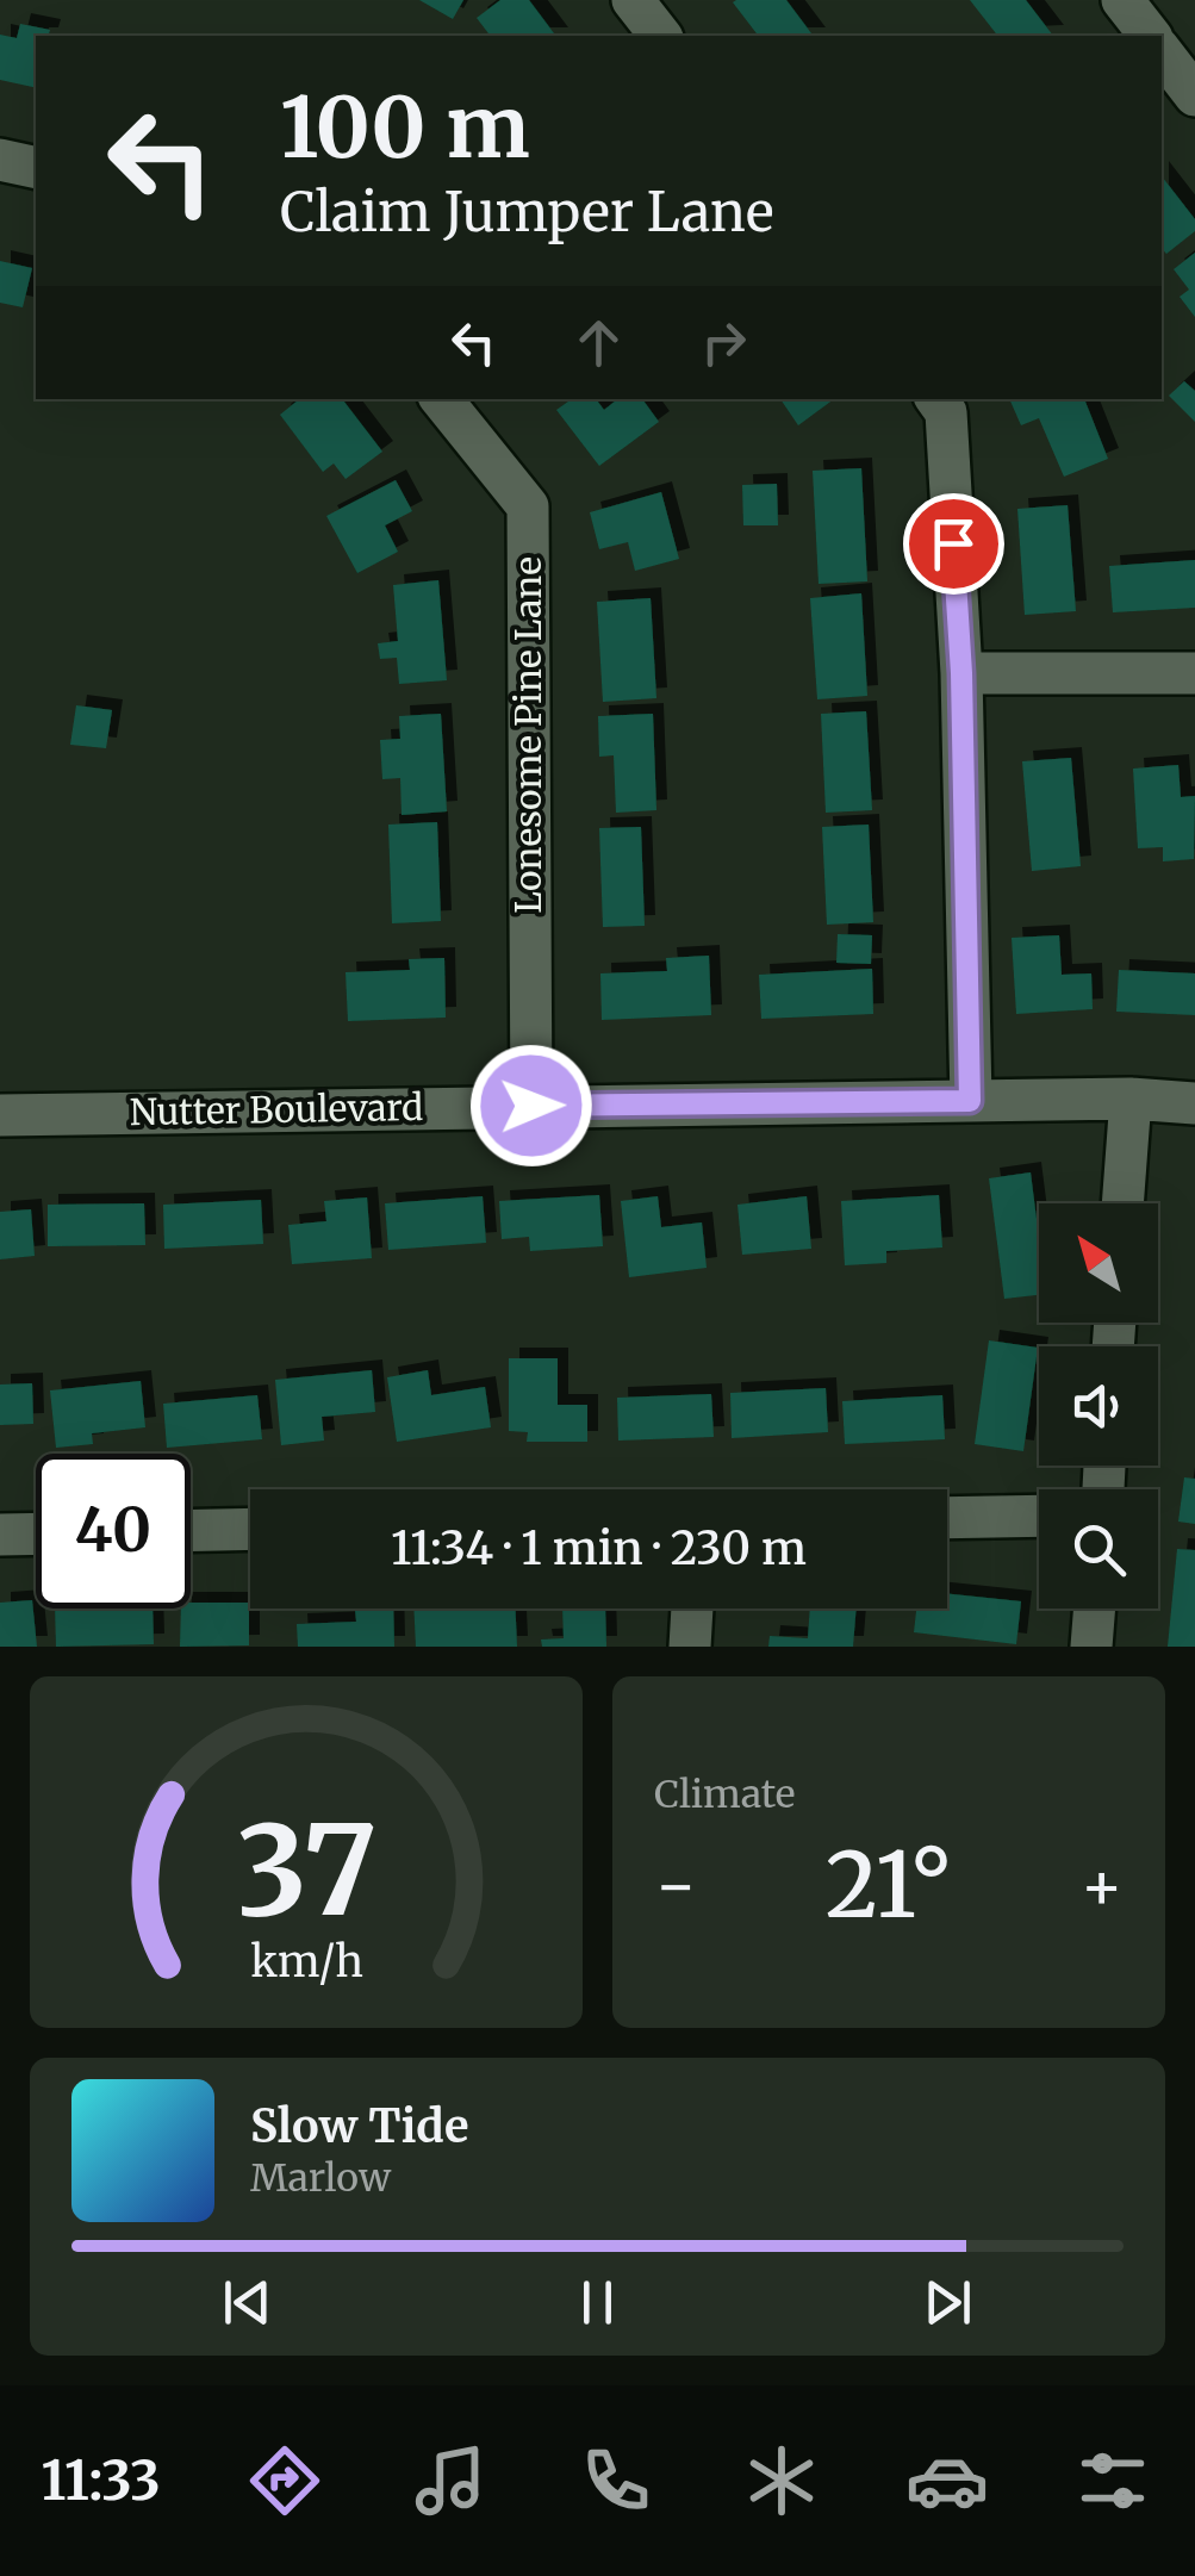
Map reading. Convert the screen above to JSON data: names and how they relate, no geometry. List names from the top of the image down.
{
  "streets": {
    "street": ["Lonesome Pine Lane", "Nutter Boulevard"]
  },
  "crossings": [
    ["Lonesome Pine Lane", "Nutter Boulevard"]
  ],
  "north": "top left",
  "page": {
    "turn": ["100 m", "Claim Jumper Lane"],
    "limit": "40",
    "trip": "11:34 · 1 min · 230 m",
    "tile": "Climate",
    "heat": ["−", "21°", "+"],
    "song": ["Slow Tide", "Marlow"],
    "tabs": "11:33",
    "gauge": ["37", "km/h"]
  }
}
